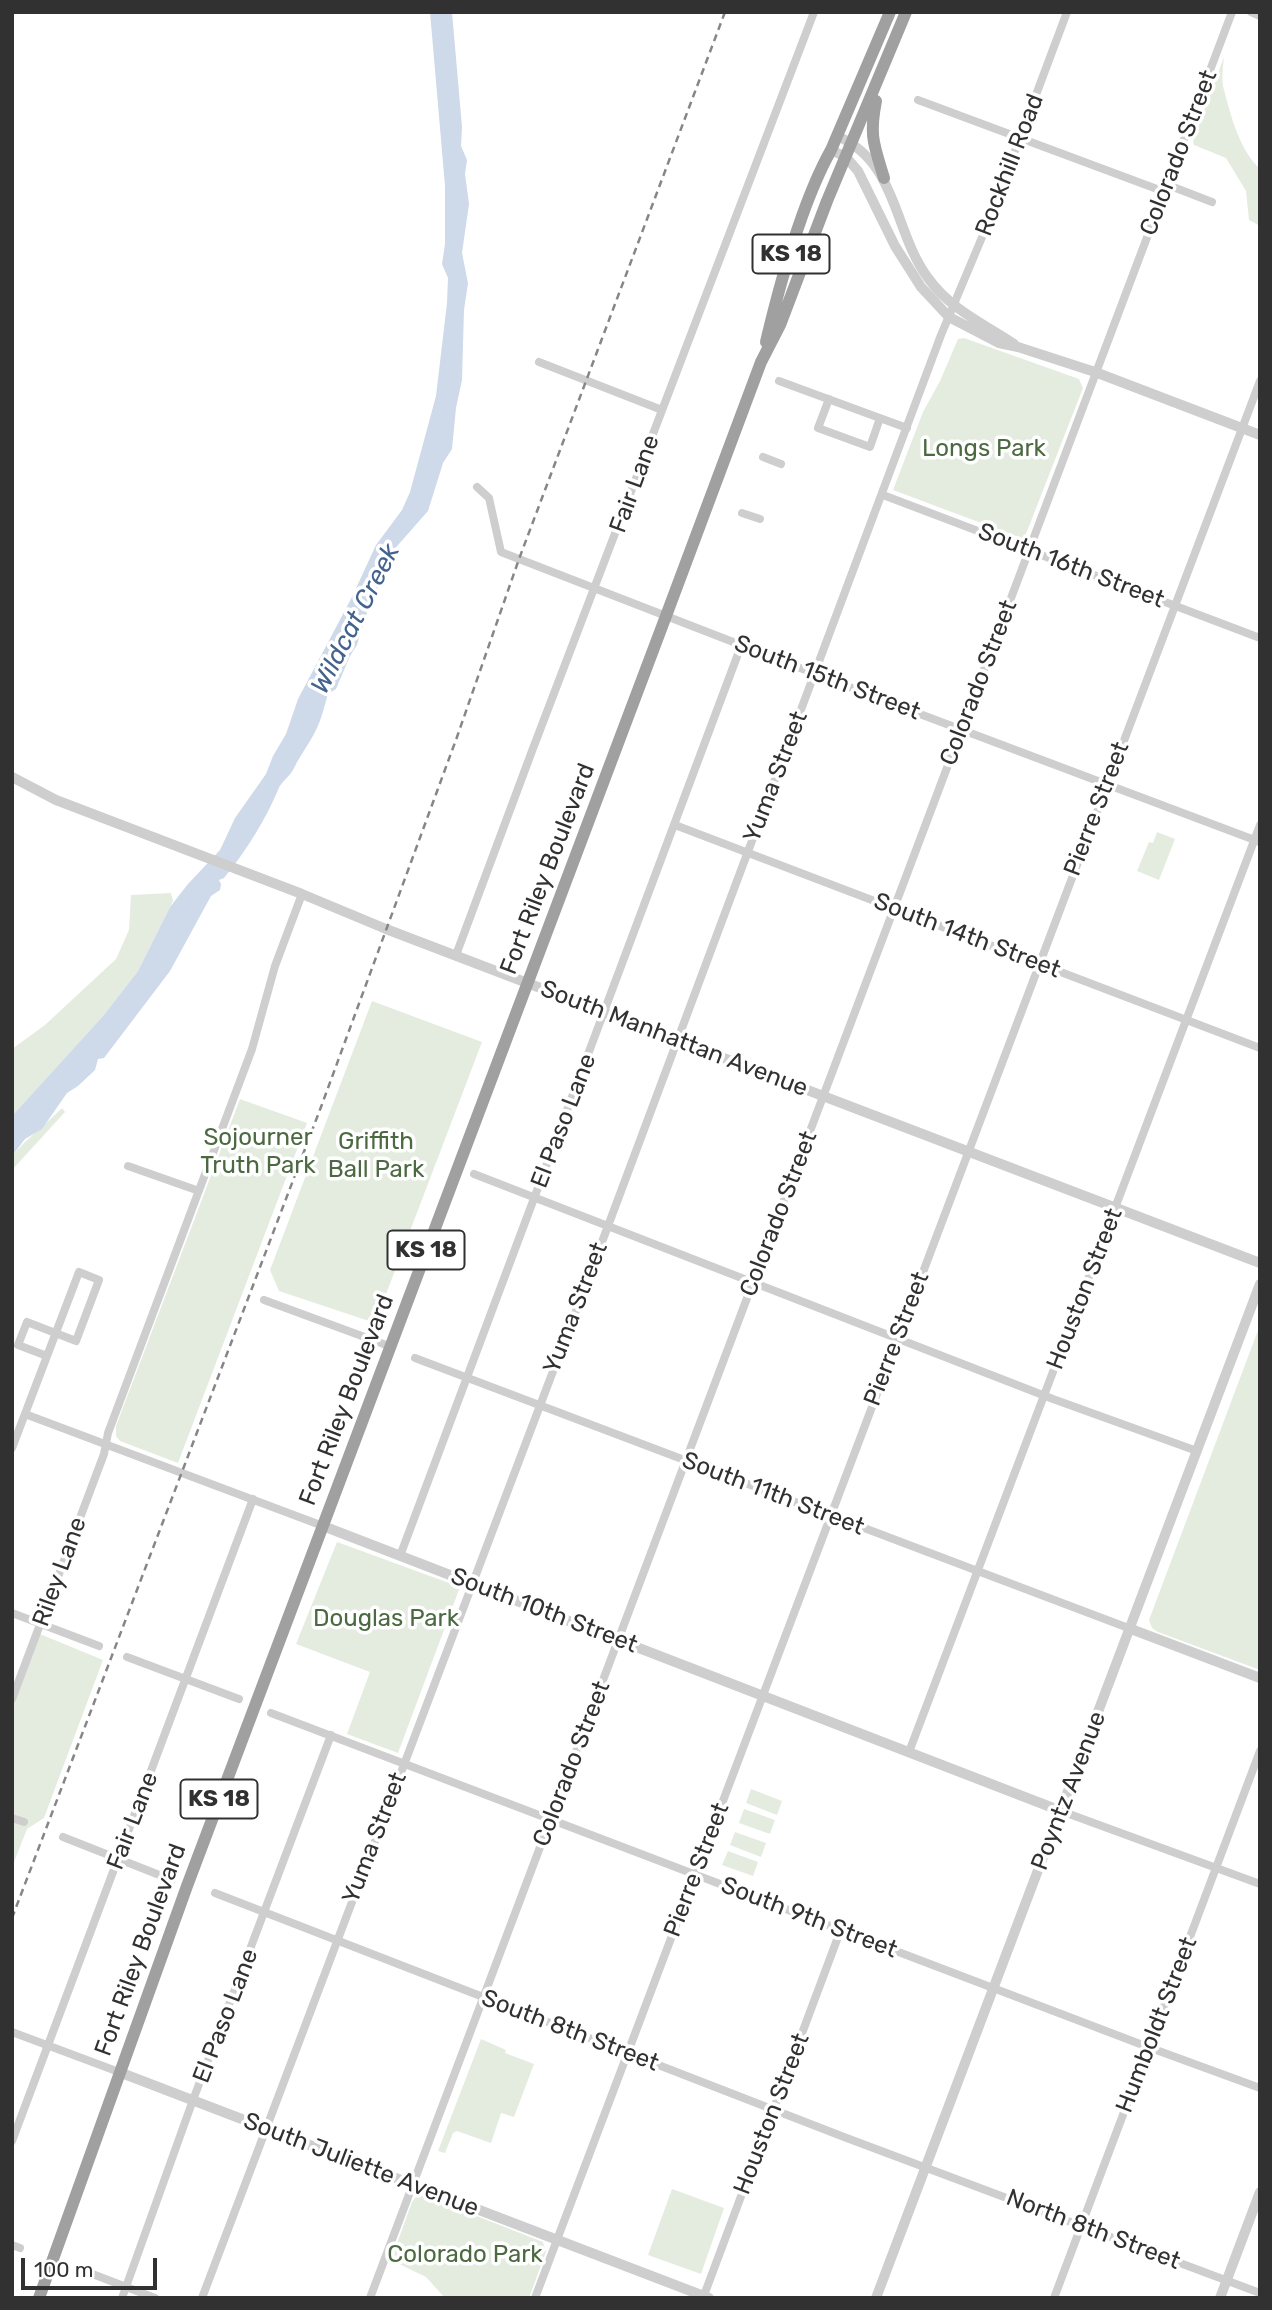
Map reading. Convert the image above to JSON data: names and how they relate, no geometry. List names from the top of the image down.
{
  "streets": {
    "highway": ["KS 18", "Fort Riley Boulevard"],
    "street": [
      "Colorado Street",
      "Rockhill Road",
      "Fair Lane",
      "South 16th Street",
      "South 15th Street",
      "Yuma Street",
      "Pierre Street",
      "South 14th Street",
      "South Manhattan Avenue",
      "El Paso Lane",
      "Houston Street",
      "South 11th Street",
      "Riley Lane",
      "South 10th Street",
      "Poyntz Avenue",
      "South 9th Street",
      "Humboldt Street",
      "South 8th Street",
      "South Juliette Avenue",
      "North 8th Street"
    ]
  },
  "crossings": [
    ["Colorado Street", "South 16th Street"],
    ["Colorado Street", "South 15th Street"],
    ["Colorado Street", "South 14th Street"],
    ["Colorado Street", "South Manhattan Avenue"],
    ["Colorado Street", "South 11th Street"],
    ["Colorado Street", "South 10th Street"],
    ["Colorado Street", "South 9th Street"],
    ["Colorado Street", "South 8th Street"],
    ["Colorado Street", "South Juliette Avenue"],
    ["Rockhill Road", "Yuma Street"],
    ["Fair Lane", "South 15th Street"],
    ["Fair Lane", "South Manhattan Avenue"],
    ["Fair Lane", "South 10th Street"],
    ["Fair Lane", "South Juliette Avenue"],
    ["South 16th Street", "Yuma Street"],
    ["South 16th Street", "Pierre Street"],
    ["South 15th Street", "Yuma Street"],
    ["South 15th Street", "Pierre Street"],
    ["South 15th Street", "Fort Riley Boulevard"],
    ["South 15th Street", "El Paso Lane"],
    ["South 15th Street", "Houston Street"],
    ["Yuma Street", "South 14th Street"],
    ["Yuma Street", "South Manhattan Avenue"],
    ["Yuma Street", "South 11th Street"],
    ["Yuma Street", "South 10th Street"],
    ["Yuma Street", "South 9th Street"],
    ["Yuma Street", "South 8th Street"],
    ["Yuma Street", "South Juliette Avenue"],
    ["Pierre Street", "South 14th Street"],
    ["Pierre Street", "South Manhattan Avenue"],
    ["Pierre Street", "South 11th Street"],
    ["Pierre Street", "South 10th Street"],
    ["Pierre Street", "South 9th Street"],
    ["Pierre Street", "South 8th Street"],
    ["Pierre Street", "South Juliette Avenue"],
    ["Fort Riley Boulevard", "South Manhattan Avenue"],
    ["Fort Riley Boulevard", "South 10th Street"],
    ["Fort Riley Boulevard", "South Juliette Avenue"],
    ["South 14th Street", "El Paso Lane"],
    ["South 14th Street", "Houston Street"],
    ["South Manhattan Avenue", "El Paso Lane"],
    ["South Manhattan Avenue", "Houston Street"],
    ["South Manhattan Avenue", "Riley Lane"],
    ["El Paso Lane", "South 11th Street"],
    ["El Paso Lane", "South 10th Street"],
    ["El Paso Lane", "South 9th Street"],
    ["El Paso Lane", "South 8th Street"],
    ["El Paso Lane", "South Juliette Avenue"],
    ["Houston Street", "South 11th Street"],
    ["Houston Street", "South 10th Street"],
    ["Houston Street", "South 9th Street"],
    ["Houston Street", "South 8th Street"],
    ["Houston Street", "South Juliette Avenue"],
    ["South 11th Street", "Poyntz Avenue"],
    ["Riley Lane", "South 10th Street"],
    ["South 10th Street", "Poyntz Avenue"],
    ["Poyntz Avenue", "South 9th Street"],
    ["Poyntz Avenue", "South 8th Street"],
    ["Poyntz Avenue", "North 8th Street"],
    ["South 9th Street", "Humboldt Street"],
    ["Humboldt Street", "North 8th Street"],
    ["South 8th Street", "North 8th Street"]
  ],
  "water": ["Wildcat Creek"],
  "parks": [
    "Longs Park",
    "Sojourner Truth Park",
    "Griffith Ball Park",
    "Douglas Park",
    "Colorado Park"
  ],
  "scale_bar": "100 m"
}
